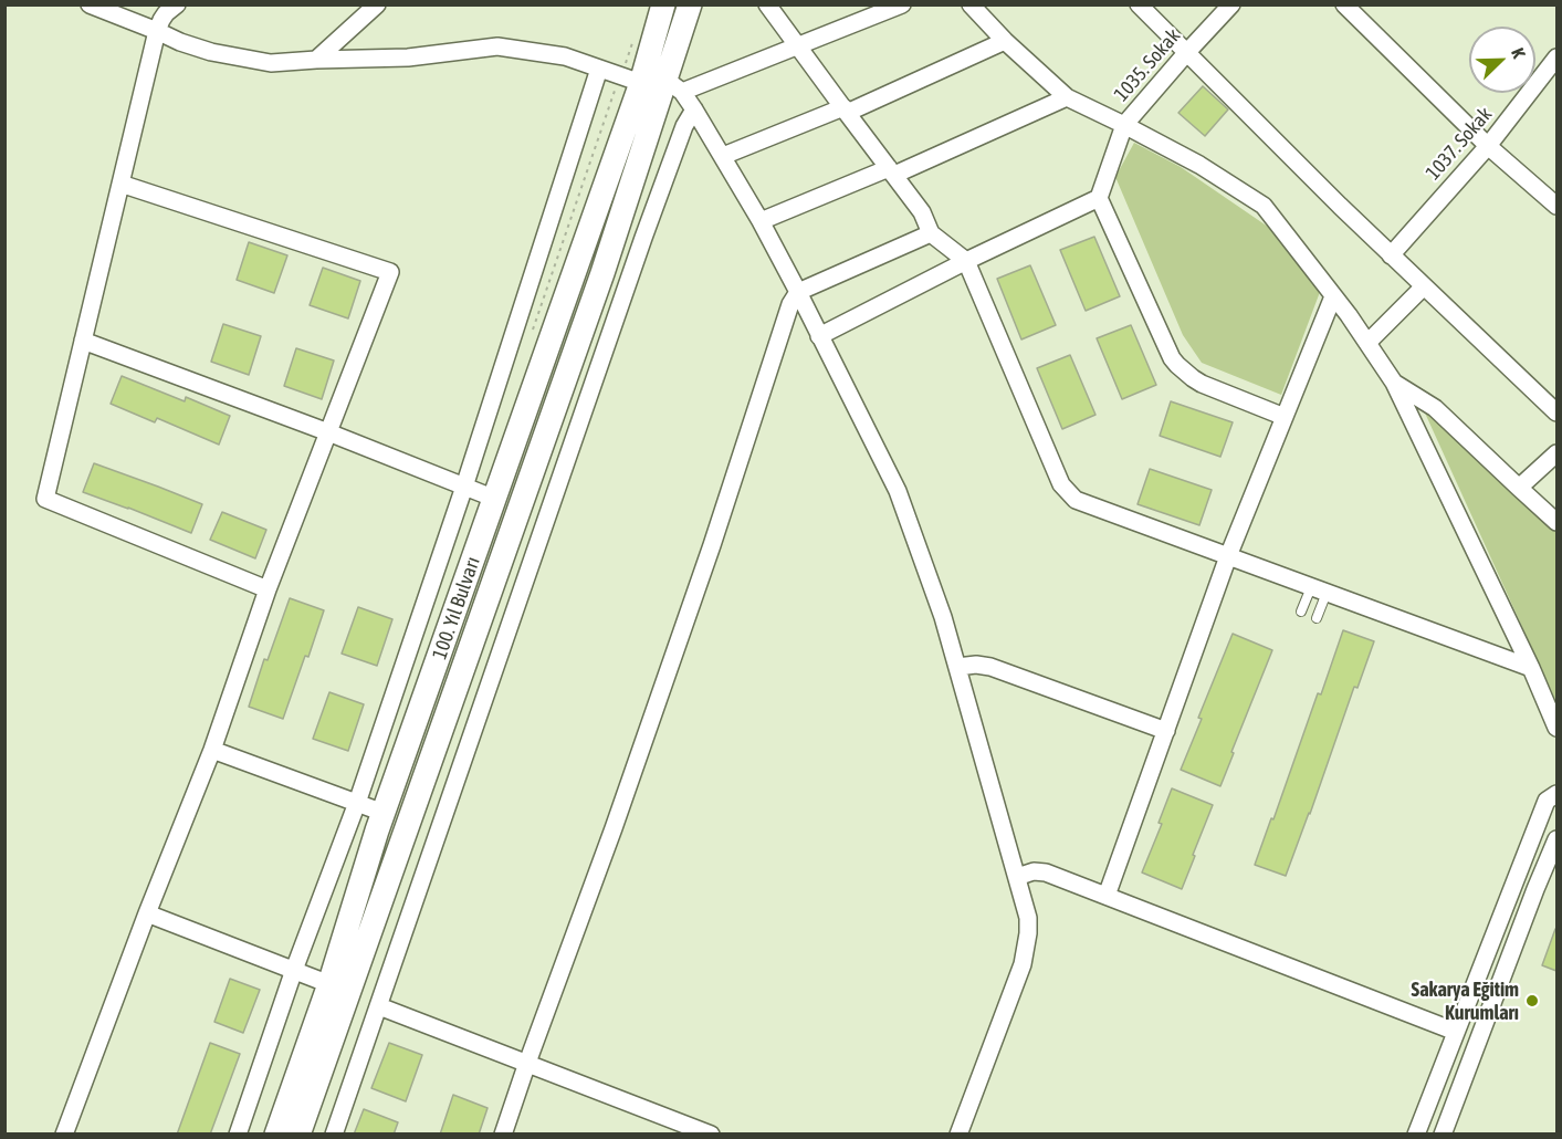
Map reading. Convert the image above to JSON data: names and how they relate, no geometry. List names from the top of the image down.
{
  "streets": {
    "main road": ["100. Yıl Bulvarı"],
    "street": ["1035. Sokak", "1037. Sokak"]
  },
  "places": ["Sakarya Eğitim Kurumları"],
  "north": "top right"
}
